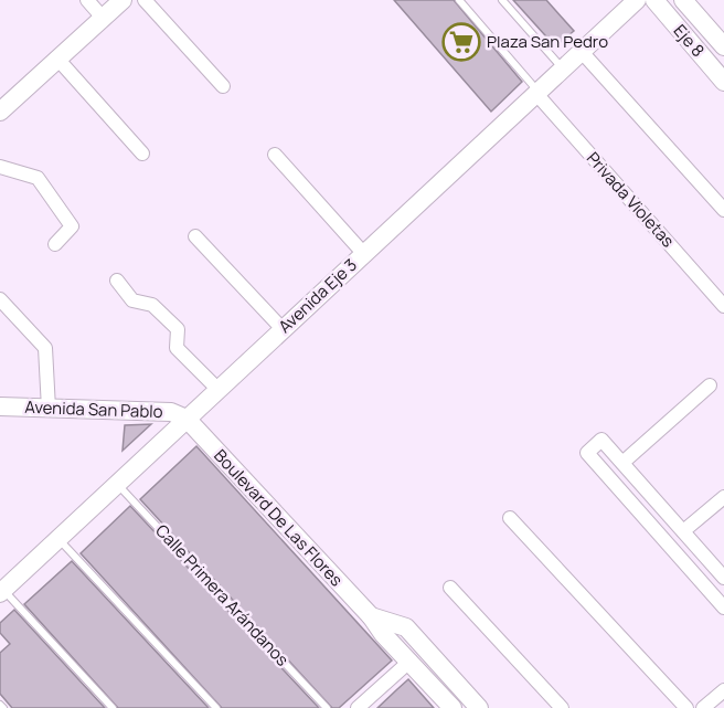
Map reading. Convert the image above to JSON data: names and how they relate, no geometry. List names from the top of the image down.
{
  "streets": {
    "main road": [
      "Eje 8",
      "Avenida Eje 3",
      "Avenida San Pablo",
      "Boulevard De Las Flores"
    ],
    "street": ["Privada Violetas"],
    "lane": ["Calle Primera Arándanos"]
  },
  "crossings": [
    ["Privada Violetas", "Avenida Eje 3"],
    ["Avenida Eje 3", "Avenida San Pablo"],
    ["Avenida Eje 3", "Boulevard De Las Flores"],
    ["Avenida Eje 3", "Calle Primera Arándanos"],
    ["Avenida San Pablo", "Boulevard De Las Flores"]
  ],
  "places": {
    "supermarket": ["Plaza San Pedro"]
  }
}
